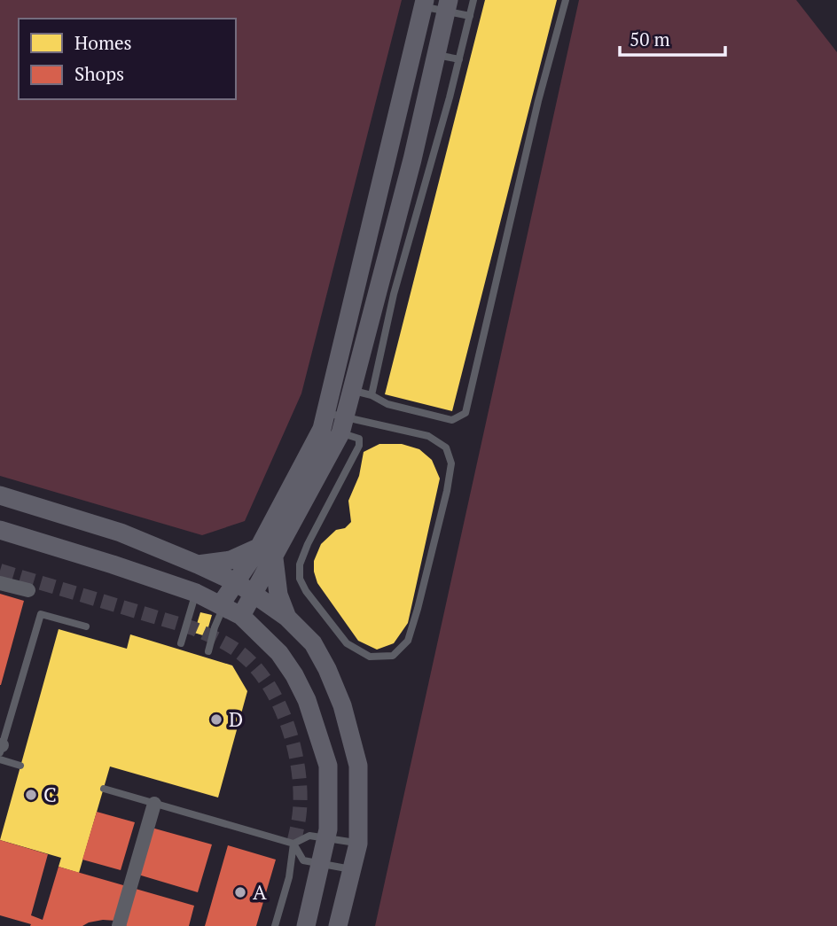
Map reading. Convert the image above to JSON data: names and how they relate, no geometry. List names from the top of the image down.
{
  "places": ["D", "C", "A"],
  "legend": ["Homes", "Shops"],
  "scale_bar": "50 m"
}
